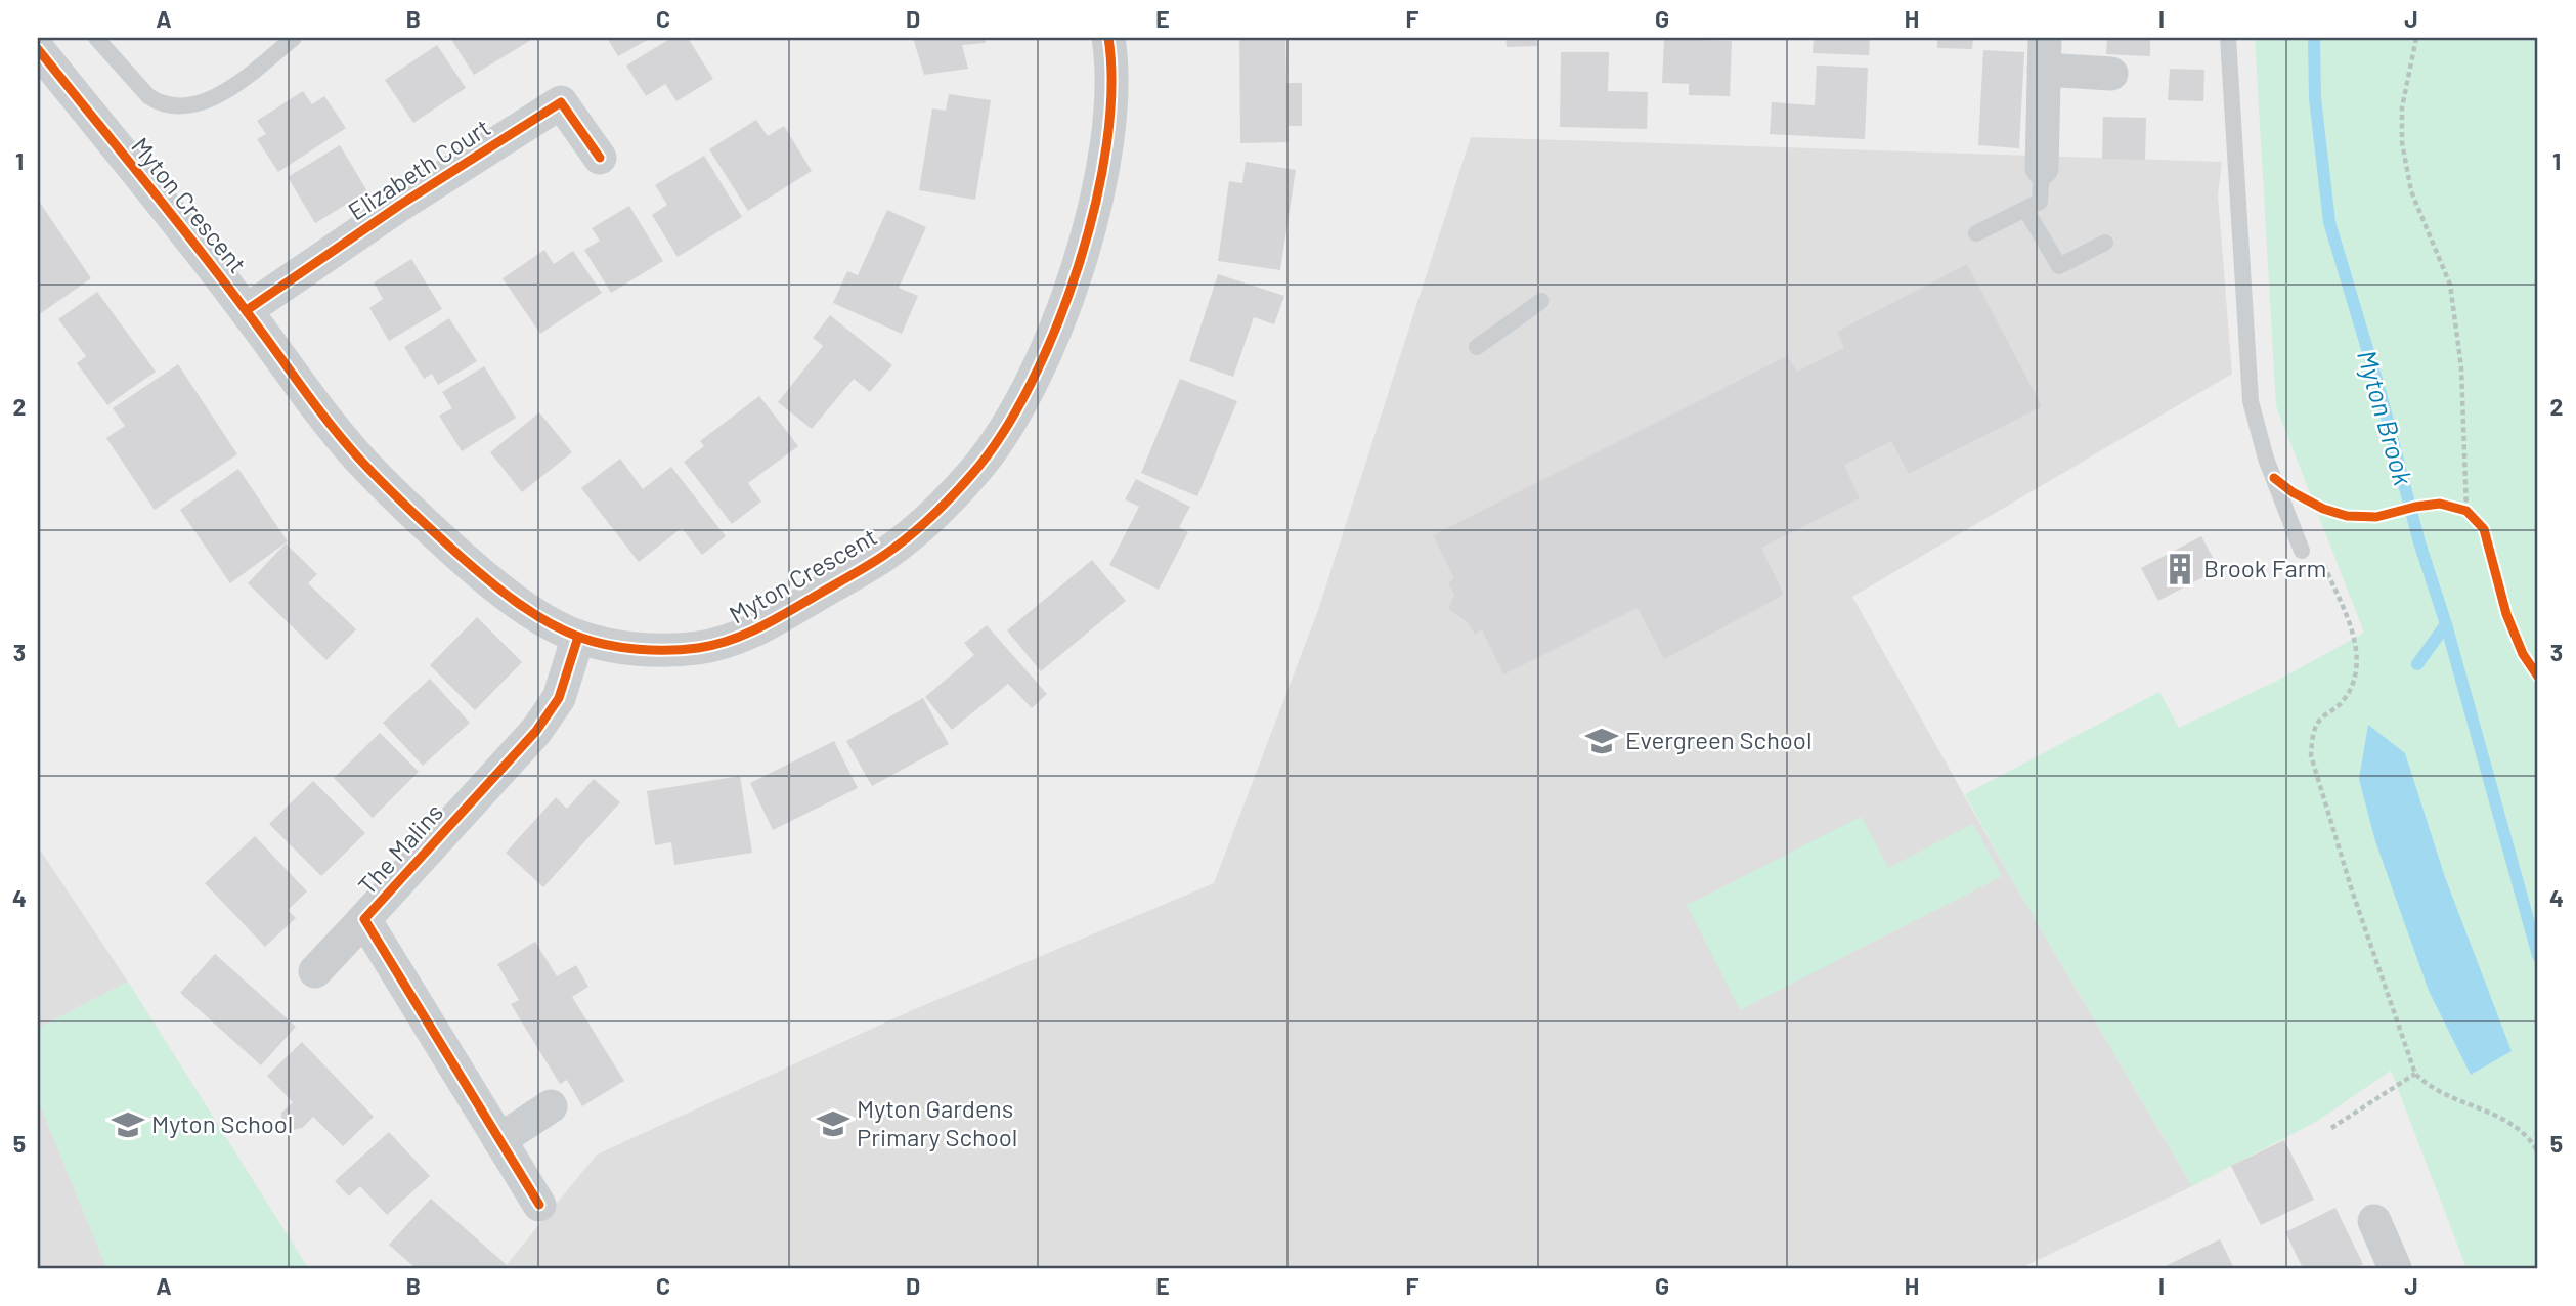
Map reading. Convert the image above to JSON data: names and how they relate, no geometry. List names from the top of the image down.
{
  "streets": {
    "street": ["Elizabeth Court", "Myton Crescent", "The Malins"]
  },
  "crossings": [
    ["Elizabeth Court", "Myton Crescent"],
    ["Myton Crescent", "The Malins"]
  ],
  "water": ["Myton Brook"],
  "places": {
    "building": ["Brook Farm"],
    "school or university": ["Evergreen School", "Myton Gardens Primary School", "Myton School"]
  },
  "grid": {
    "columns": [
      "A",
      "B",
      "C",
      "D",
      "E",
      "F",
      "G",
      "H",
      "I",
      "J"
    ],
    "rows": [
      "1",
      "2",
      "3",
      "4",
      "5"
    ]
  }
}
